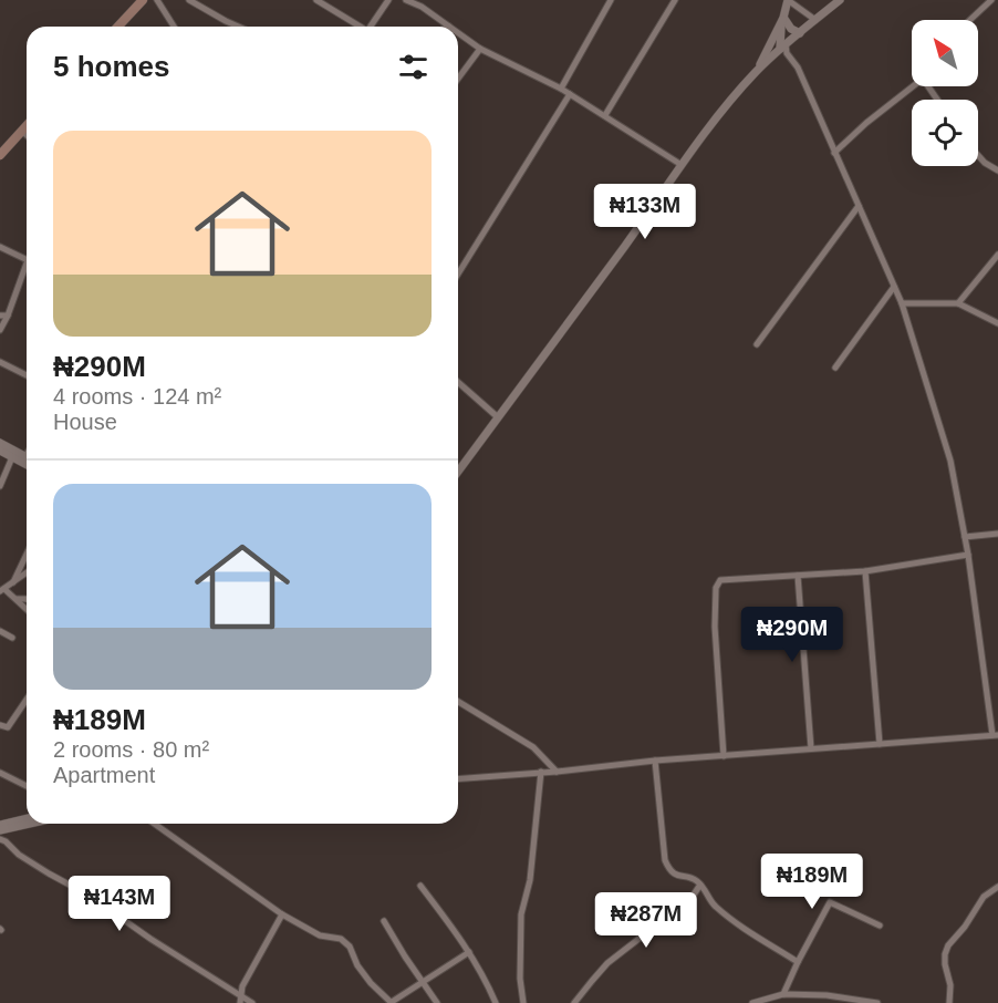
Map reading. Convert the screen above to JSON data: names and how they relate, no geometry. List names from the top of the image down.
{
  "north": "top left",
  "page": {
    "heading": "5 homes",
    "list": [
      {
        "name": "₦290M",
        "note": "4 rooms · 124 m² · House"
      },
      {
        "name": "₦189M",
        "note": "2 rooms · 80 m² · Apartment"
      }
    ],
    "price": [
      "₦133M",
      "₦290M",
      "₦189M",
      "₦143M",
      "₦287M"
    ]
  }
}
